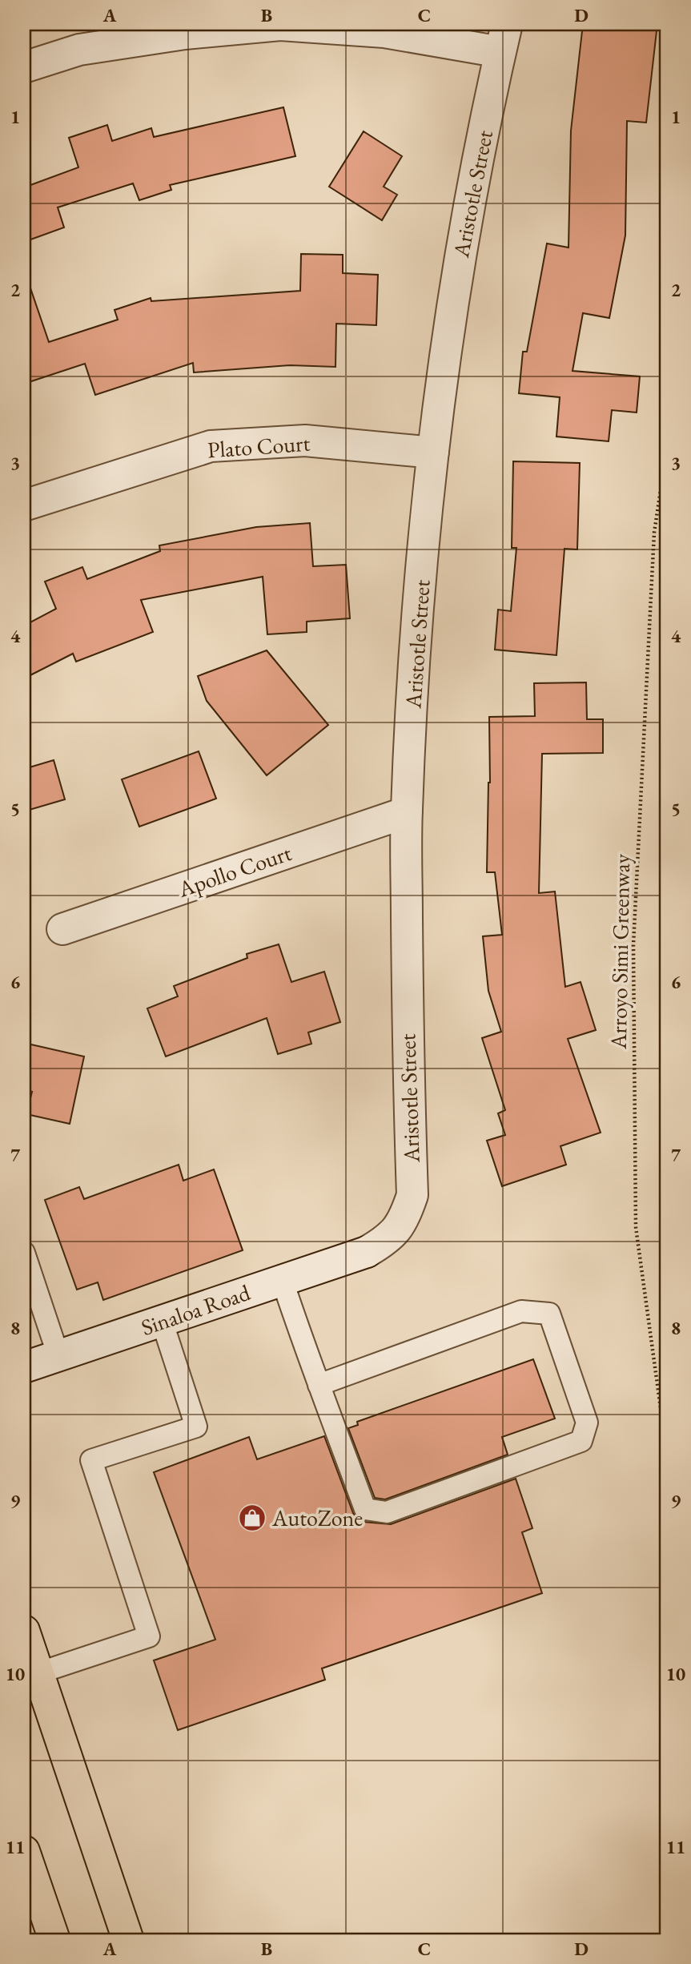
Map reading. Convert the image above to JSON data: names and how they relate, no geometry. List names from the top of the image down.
{
  "streets": {
    "street": [
      "Aristotle Street",
      "Plato Court",
      "Apollo Court",
      "Sinaloa Road"
    ],
    "path": ["Arroyo Simi Greenway"]
  },
  "crossings": [
    ["Aristotle Street", "Plato Court"],
    ["Aristotle Street", "Apollo Court"],
    ["Aristotle Street", "Sinaloa Road"]
  ],
  "places": {
    "shop": ["AutoZone"]
  },
  "grid": {
    "columns": [
      "A",
      "B",
      "C",
      "D"
    ],
    "rows": [
      "1",
      "2",
      "3",
      "4",
      "5",
      "6",
      "7",
      "8",
      "9",
      "10",
      "11"
    ]
  }
}
